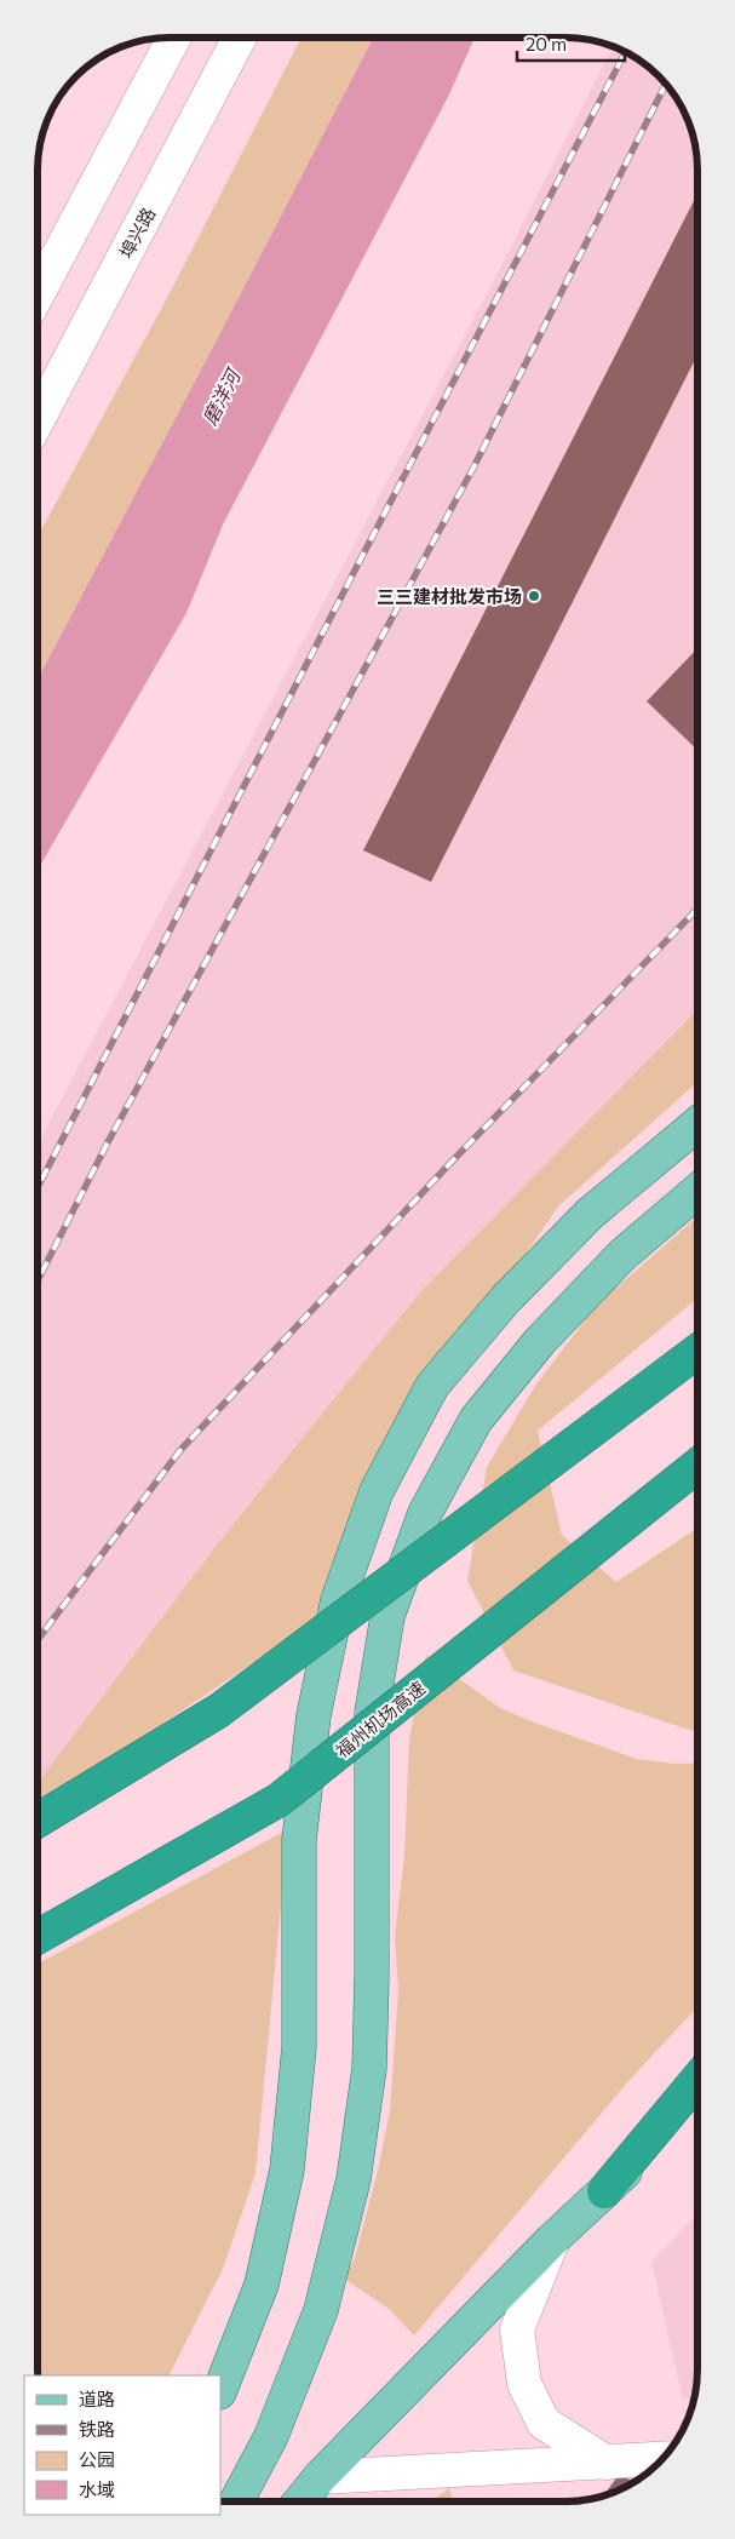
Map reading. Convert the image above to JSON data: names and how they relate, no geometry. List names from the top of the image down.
{
  "streets": {
    "highway": ["福州机场高速"],
    "street": ["埠兴路"]
  },
  "water": ["磨洋河"],
  "places": ["三三建材批发市场"],
  "legend": [
    "道路",
    "铁路",
    "公园",
    "水域"
  ],
  "scale_bar": "20 m"
}
